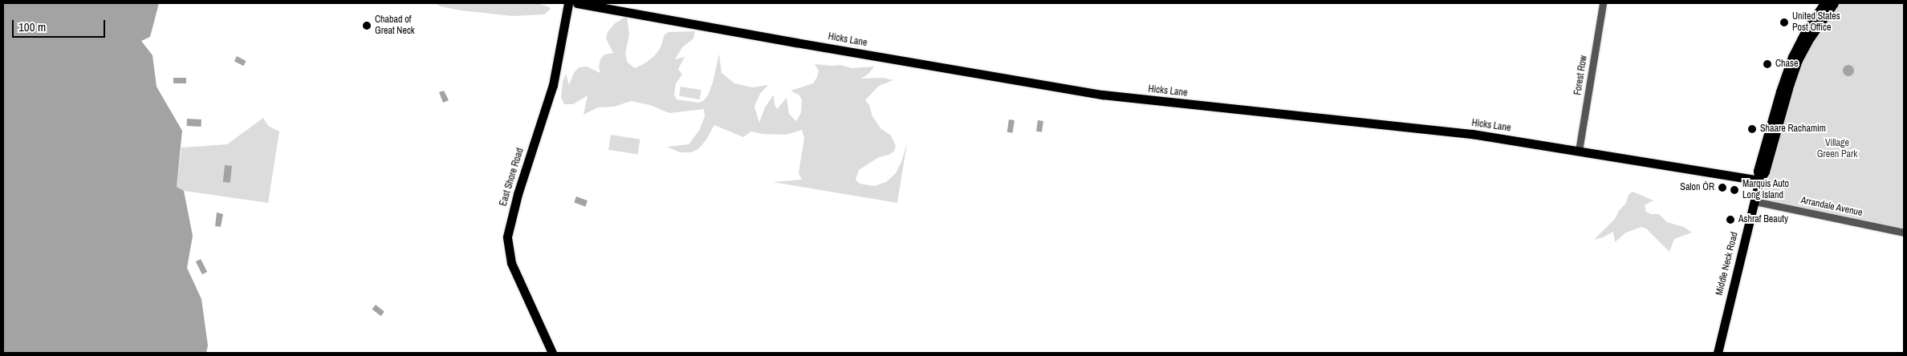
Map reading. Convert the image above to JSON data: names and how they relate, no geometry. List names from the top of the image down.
{
  "streets": {
    "main road": ["Hicks Lane", "East Shore Road", "Middle Neck Road"],
    "street": ["Forest Row", "Arrandale Avenue"]
  },
  "crossings": [
    ["Hicks Lane", "Forest Row"],
    ["Hicks Lane", "Middle Neck Road"],
    ["Arrandale Avenue", "Middle Neck Road"]
  ],
  "parks": ["Village Green Park"],
  "places": [
    "United States Post Office",
    "Chabad of Great Neck",
    "Chase",
    "Shaare Rachamim",
    "Salon ÓR",
    "Marquis Auto Long Island",
    "Ashraf Beauty"
  ],
  "scale_bar": "100 m"
}
